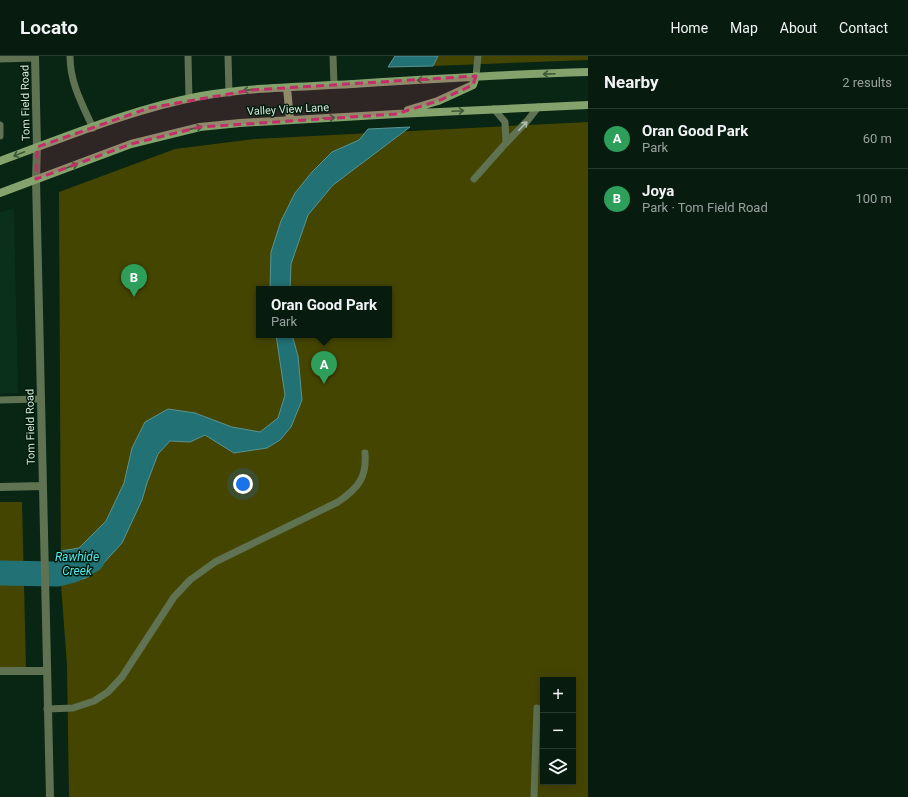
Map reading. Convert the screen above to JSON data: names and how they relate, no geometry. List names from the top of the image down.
{
  "streets": {
    "main road": ["Valley View Lane"],
    "street": ["Tom Field Road"]
  },
  "crossings": [
    ["Tom Field Road", "Valley View Lane"]
  ],
  "water": ["Rawhide Creek"],
  "page": {
    "header": "Locato",
    "nav": [
      "Home",
      "Map",
      "About",
      "Contact"
    ],
    "heading": ["Nearby", "2 results"],
    "list": [
      {
        "mark": "A",
        "name": "Oran Good Park",
        "note": "Park",
        "value": "60 m"
      },
      {
        "mark": "B",
        "name": "Joya",
        "note": "Park · Tom Field Road",
        "value": "100 m"
      }
    ],
    "pins": ["B", "A"],
    "popup": ["Oran Good Park", "Park"],
    "map_buttons": ["+", "−"]
  }
}
